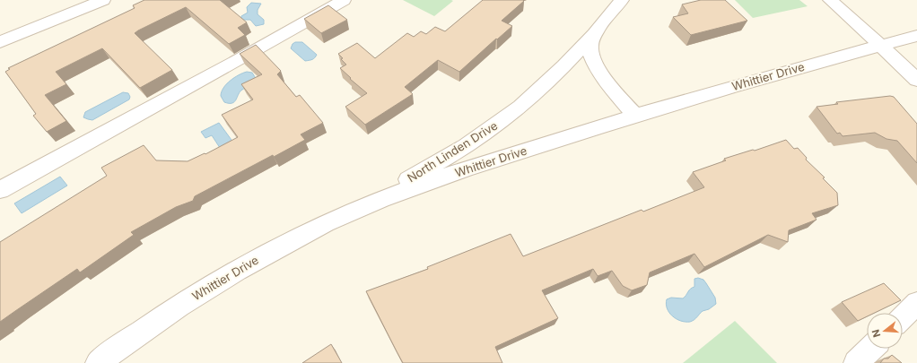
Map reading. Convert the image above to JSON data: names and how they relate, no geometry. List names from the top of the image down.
{
  "streets": {
    "street": ["Whittier Drive", "North Linden Drive"]
  },
  "crossings": [
    ["Whittier Drive", "North Linden Drive"]
  ],
  "north": "left"
}
